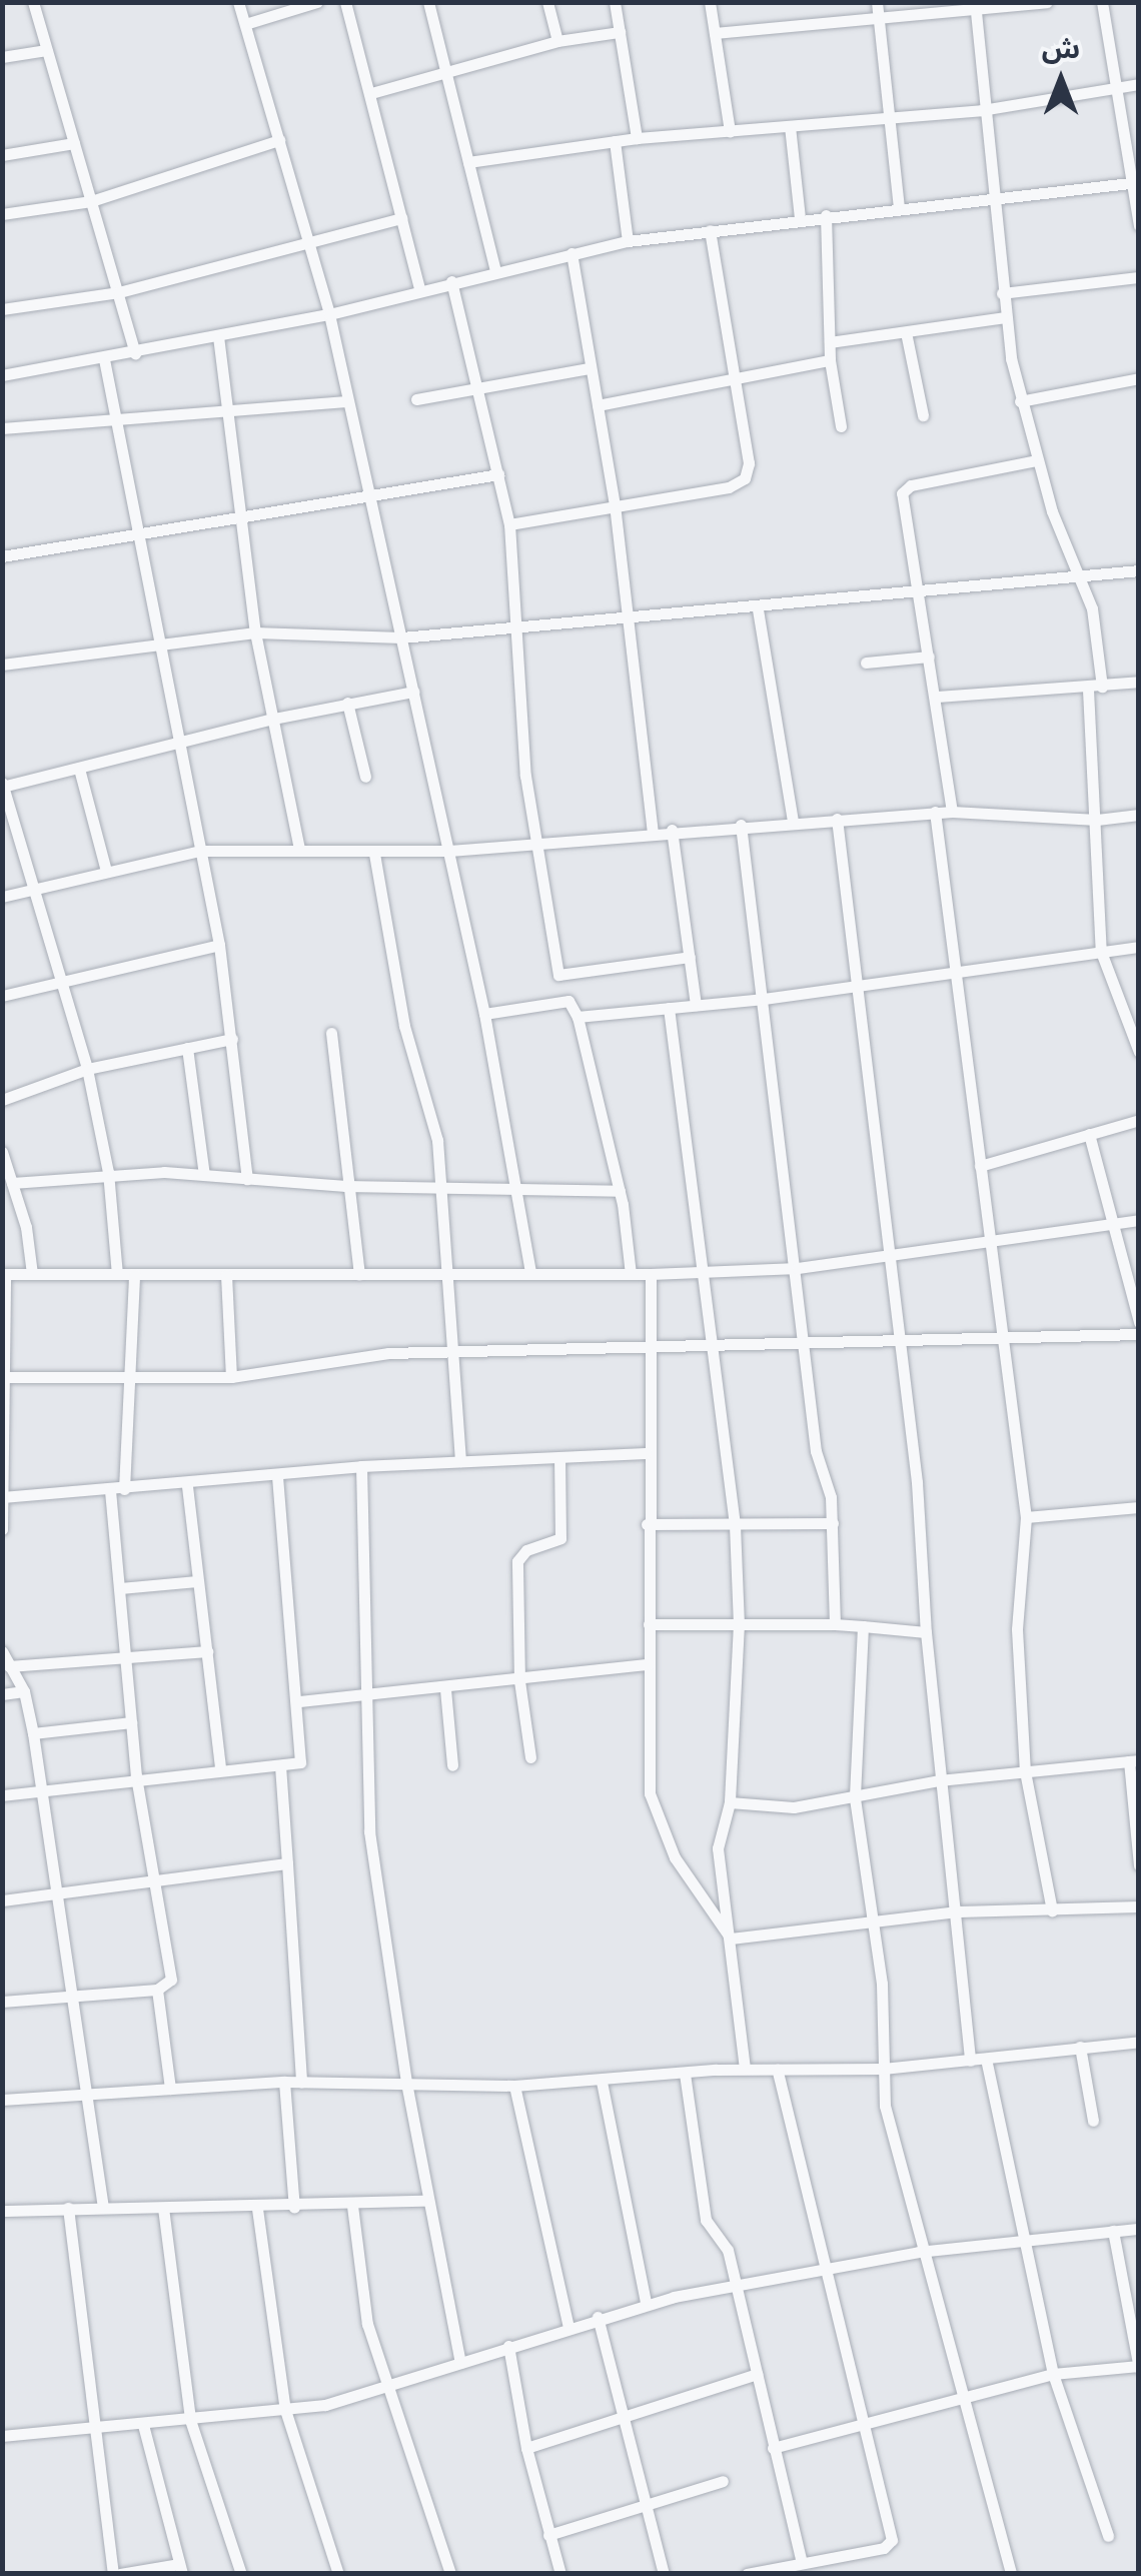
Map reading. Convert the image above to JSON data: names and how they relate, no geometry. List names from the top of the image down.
{
  "north": "top"
}
